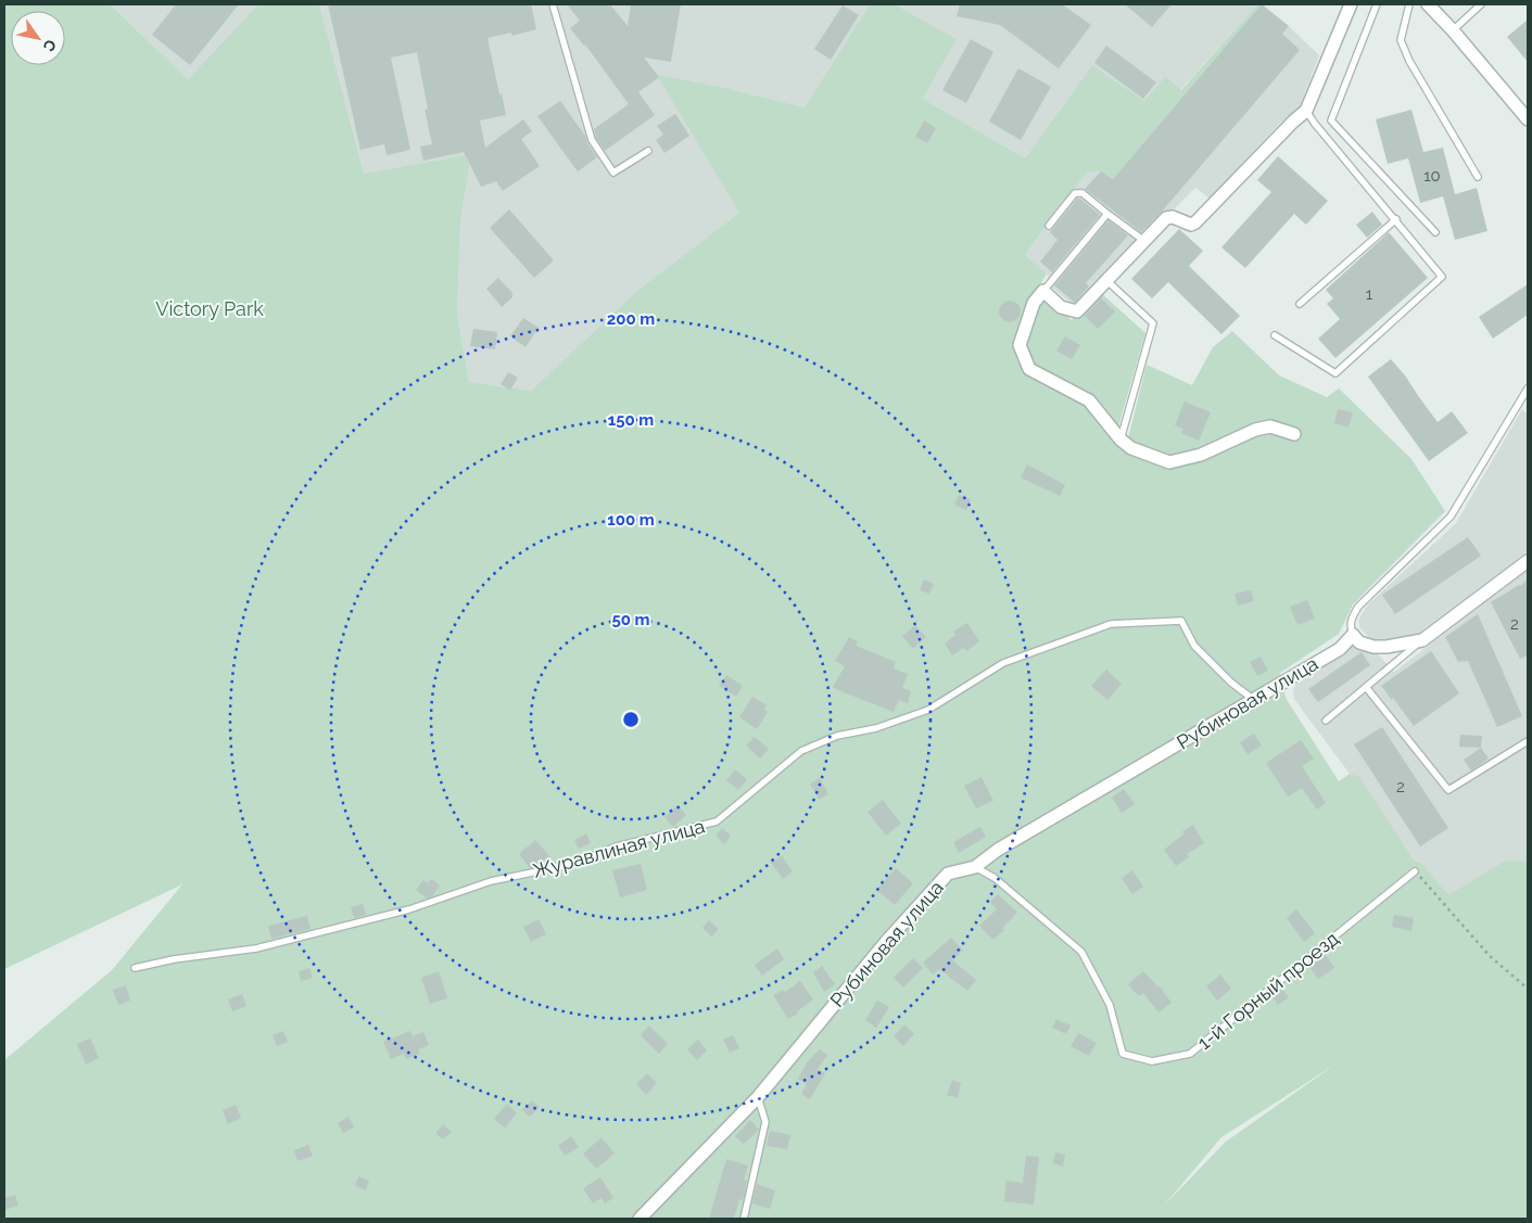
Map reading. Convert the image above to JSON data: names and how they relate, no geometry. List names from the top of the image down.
{
  "streets": {
    "street": ["Рубиновая улица"],
    "lane": ["Журавлиная улица", "1-й Горный проезд"]
  },
  "crossings": [
    ["Рубиновая улица", "Журавлиная улица"],
    ["Рубиновая улица", "1-й Горный проезд"]
  ],
  "parks": ["Victory Park"],
  "house_numbers": [
    "10",
    "1",
    "2",
    "2"
  ],
  "north": "bottom right",
  "rings": [
    "200 m",
    "150 m",
    "100 m",
    "50 m"
  ]
}
